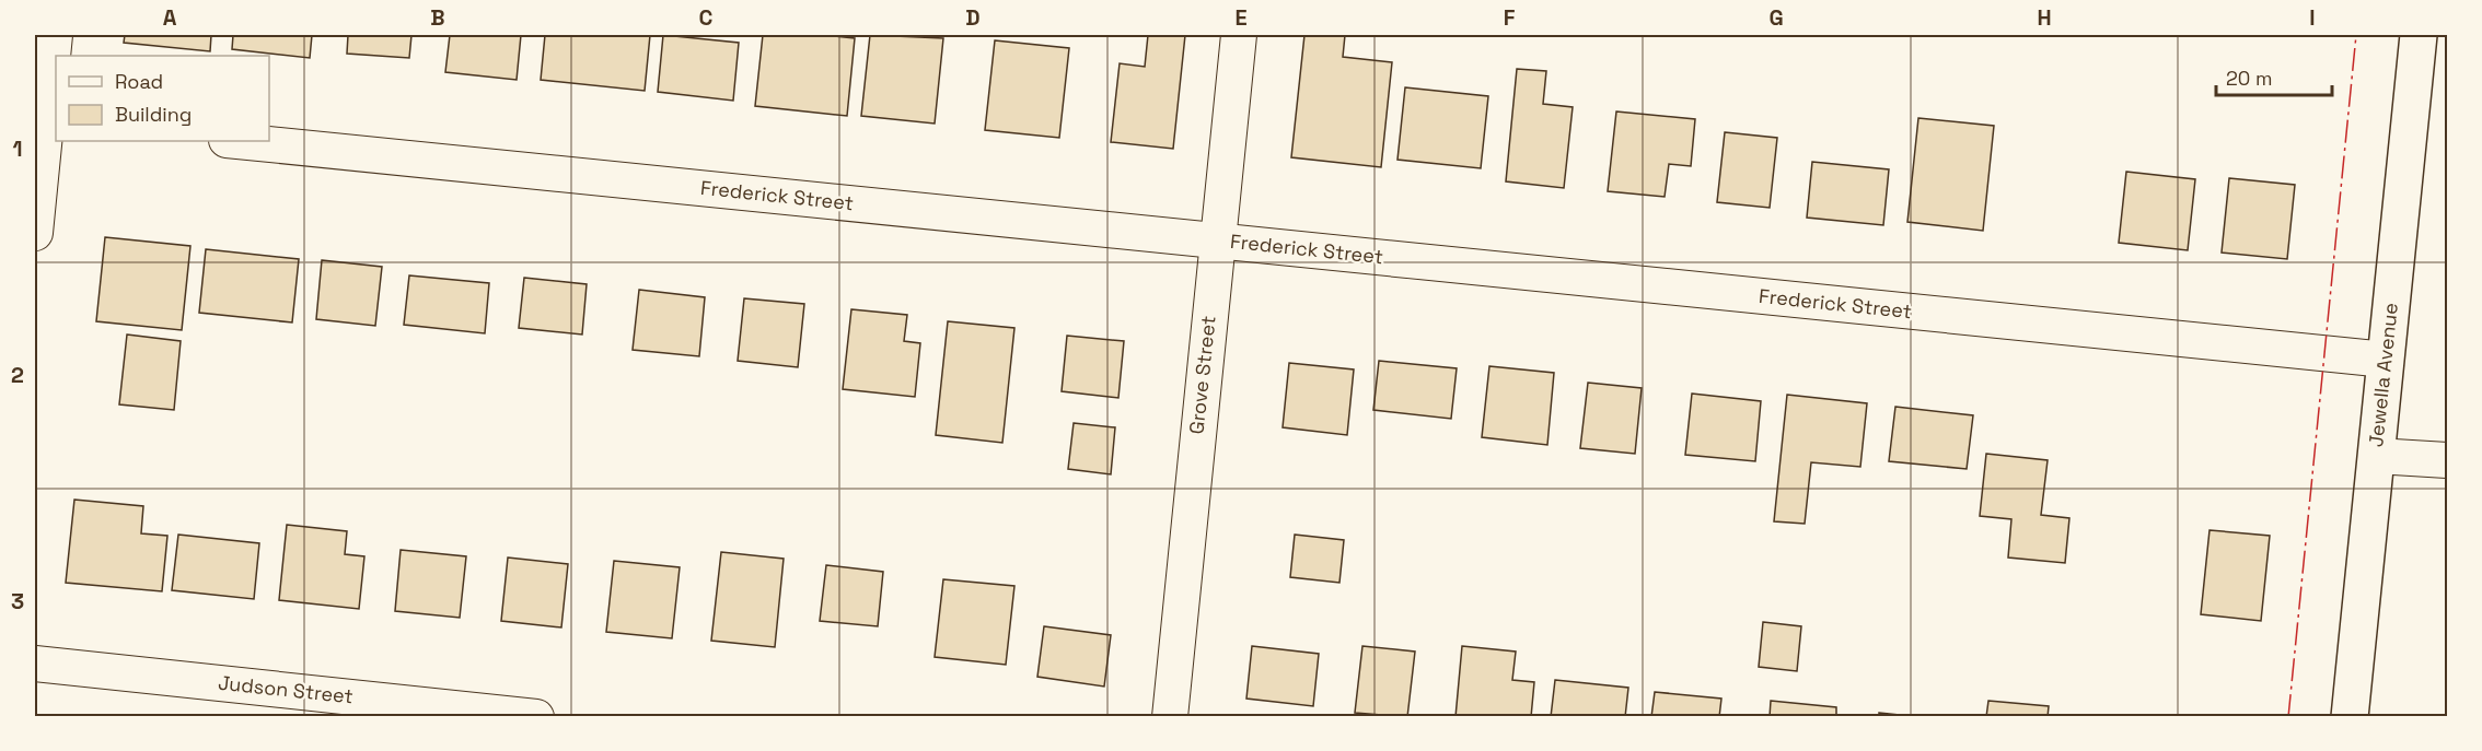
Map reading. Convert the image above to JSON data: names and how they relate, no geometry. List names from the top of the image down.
{
  "streets": {
    "main road": ["Jewella Avenue"],
    "street": ["Frederick Street", "Grove Street", "Judson Street"]
  },
  "crossings": [
    ["Frederick Street", "Grove Street"],
    ["Frederick Street", "Jewella Avenue"]
  ],
  "legend": ["Road", "Building"],
  "scale_bar": "20 m",
  "grid": {
    "columns": [
      "A",
      "B",
      "C",
      "D",
      "E",
      "F",
      "G",
      "H",
      "I"
    ],
    "rows": ["1", "2", "3"]
  }
}
